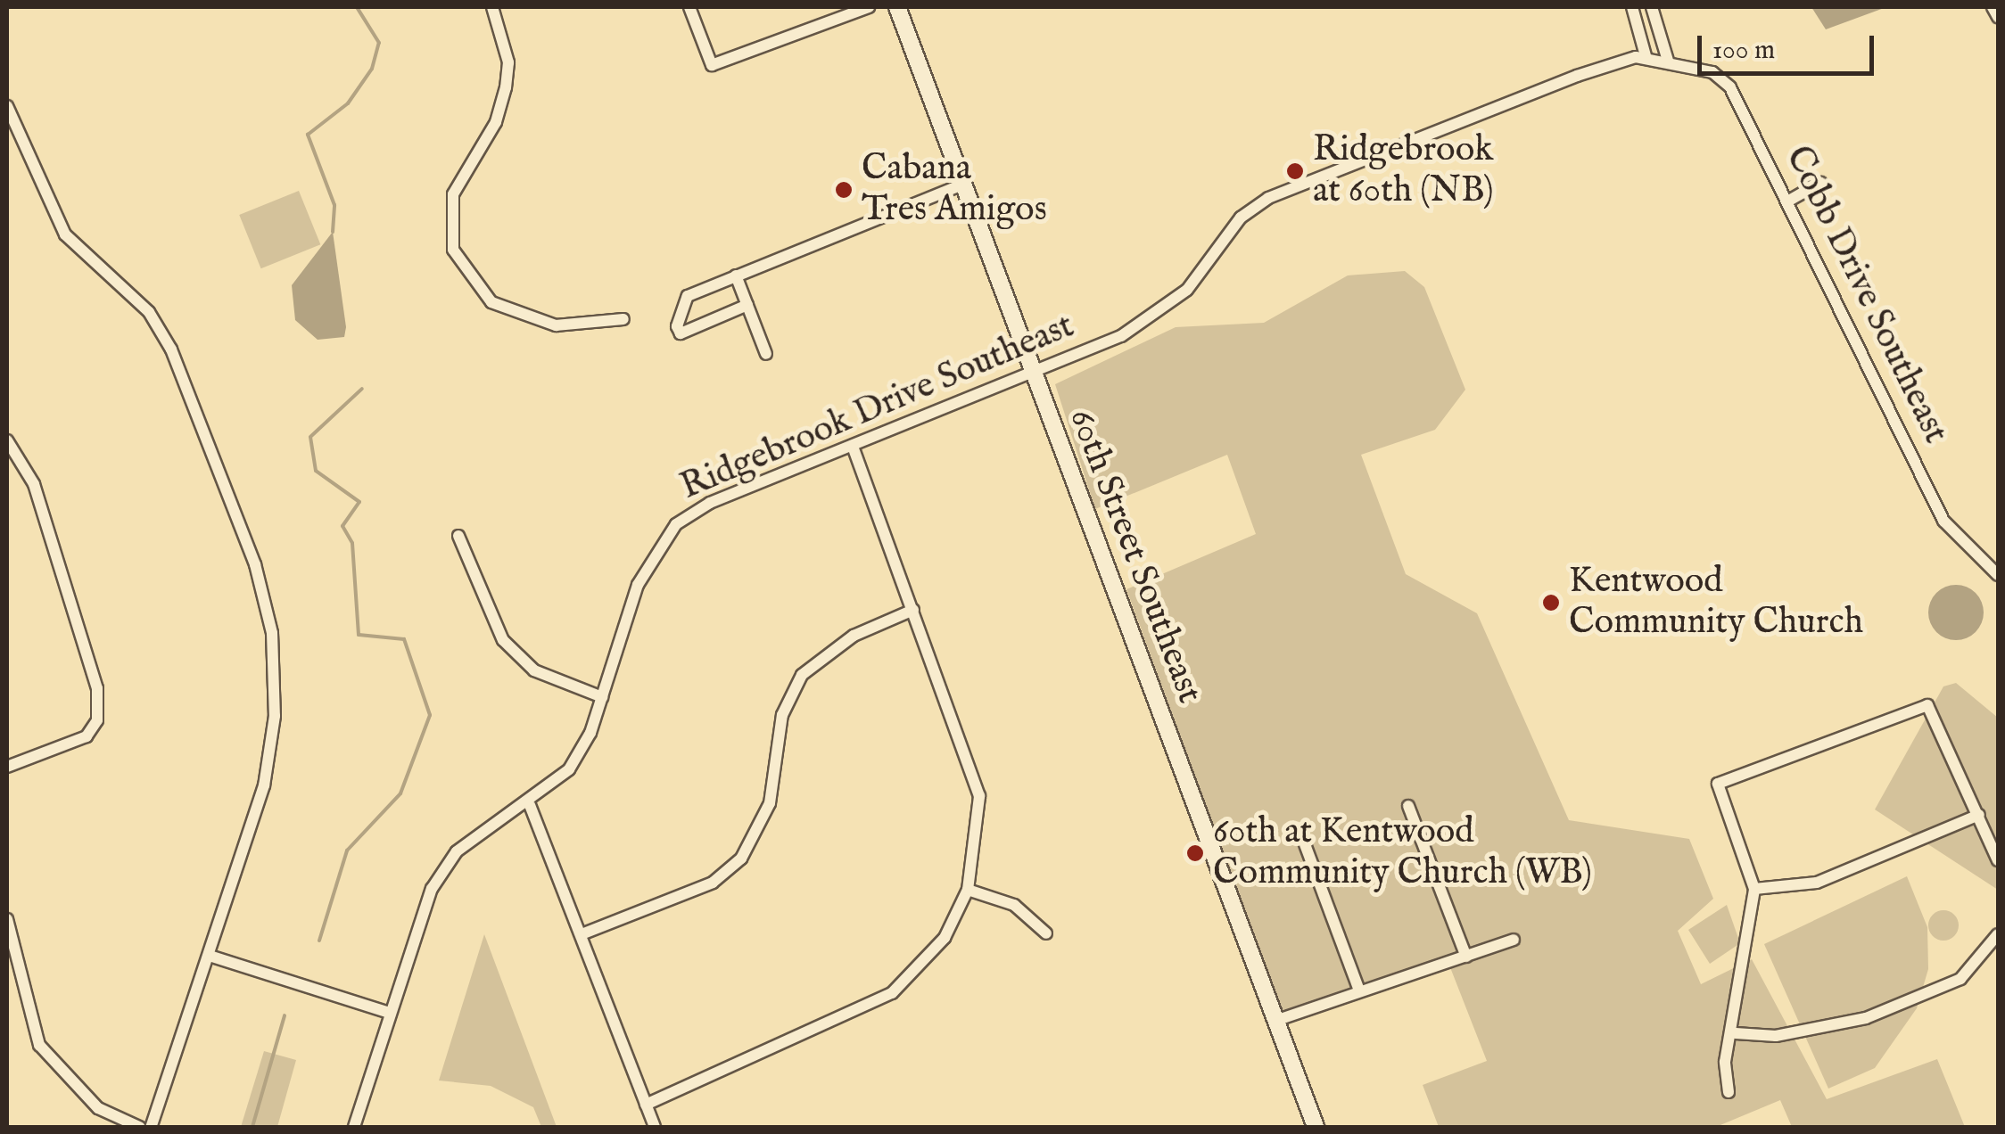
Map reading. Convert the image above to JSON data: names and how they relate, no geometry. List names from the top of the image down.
{
  "streets": {
    "main road": ["60th Street Southeast"],
    "street": ["Cobb Drive Southeast", "Ridgebrook Drive Southeast"]
  },
  "crossings": [
    ["Cobb Drive Southeast", "Ridgebrook Drive Southeast"],
    ["Ridgebrook Drive Southeast", "60th Street Southeast"]
  ],
  "places": [
    "Ridgebrook at 60th (NB)",
    "Cabana Tres Amigos",
    "Kentwood Community Church",
    "60th at Kentwood Community Church (WB)"
  ],
  "scale_bar": "100 m"
}
